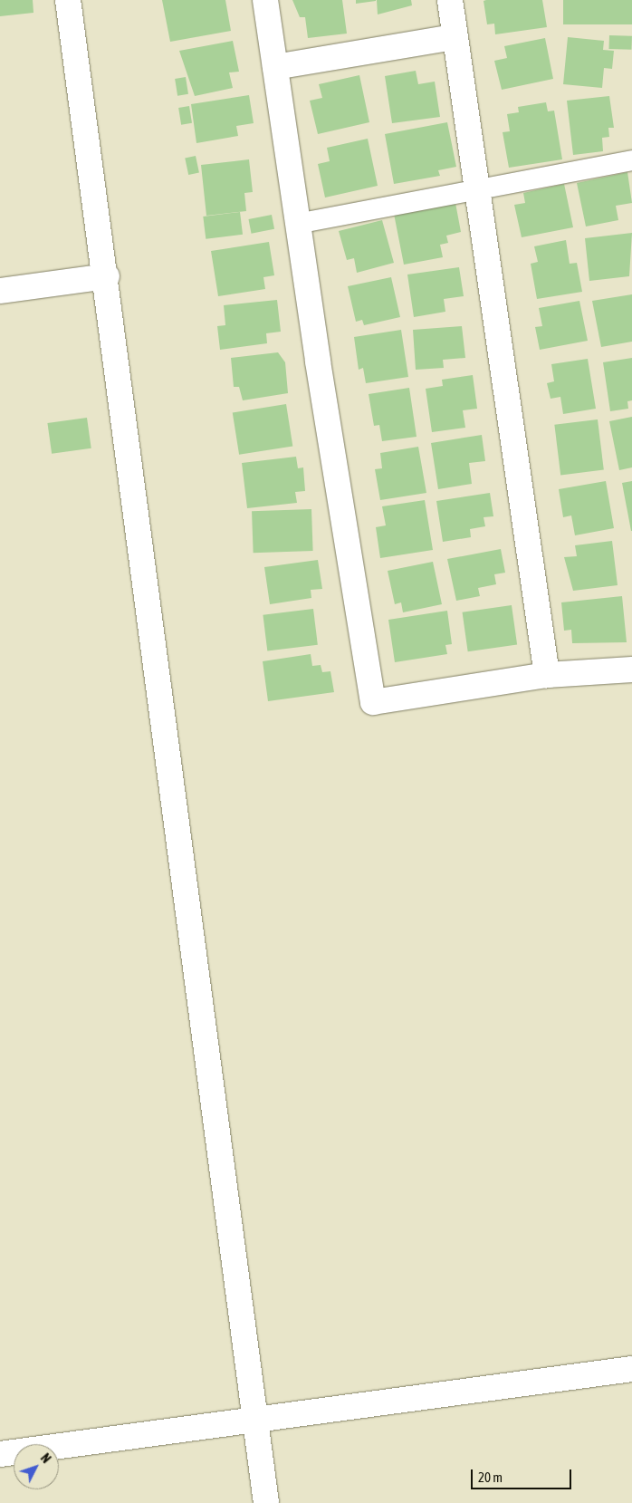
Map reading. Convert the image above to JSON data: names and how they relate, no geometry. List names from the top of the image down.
{
  "scale_bar": "20 m",
  "north": "top right"
}
